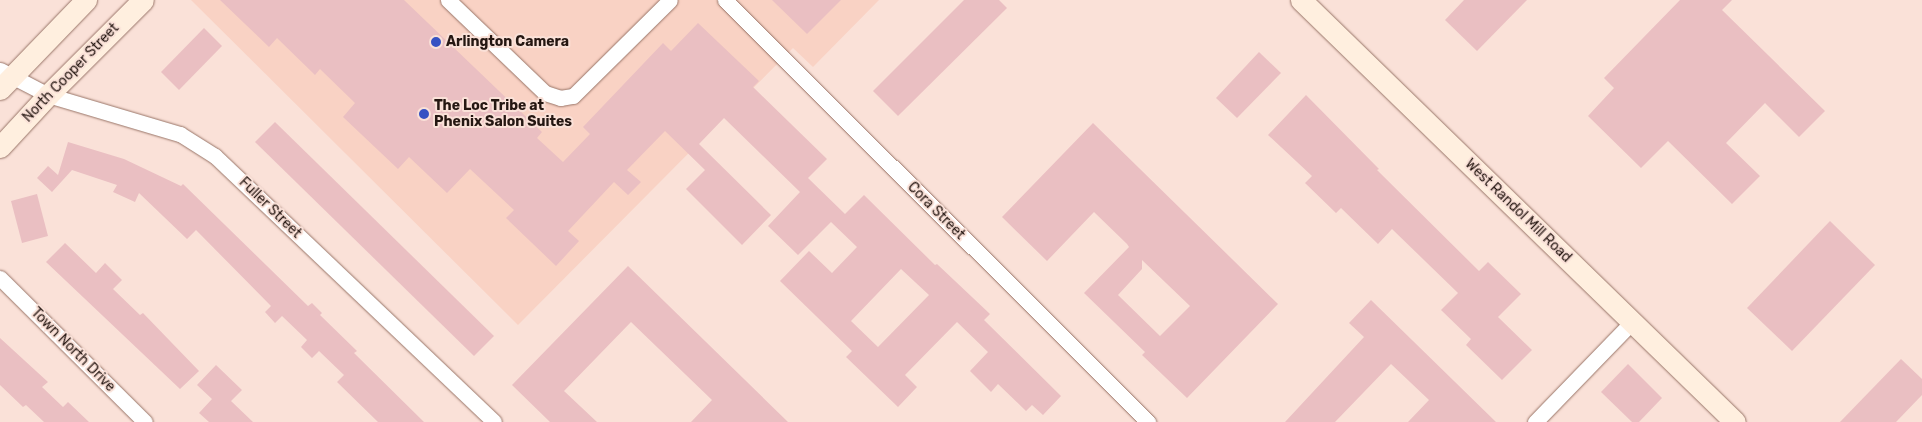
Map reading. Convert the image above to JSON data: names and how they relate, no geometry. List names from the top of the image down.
{
  "streets": {
    "main road": ["North Cooper Street", "West Randol Mill Road"],
    "street": ["Fuller Street", "Cora Street", "Town North Drive"]
  },
  "crossings": [
    ["North Cooper Street", "Fuller Street"]
  ],
  "places": ["Arlington Camera", "The Loc Tribe at Phenix Salon Suites"]
}
